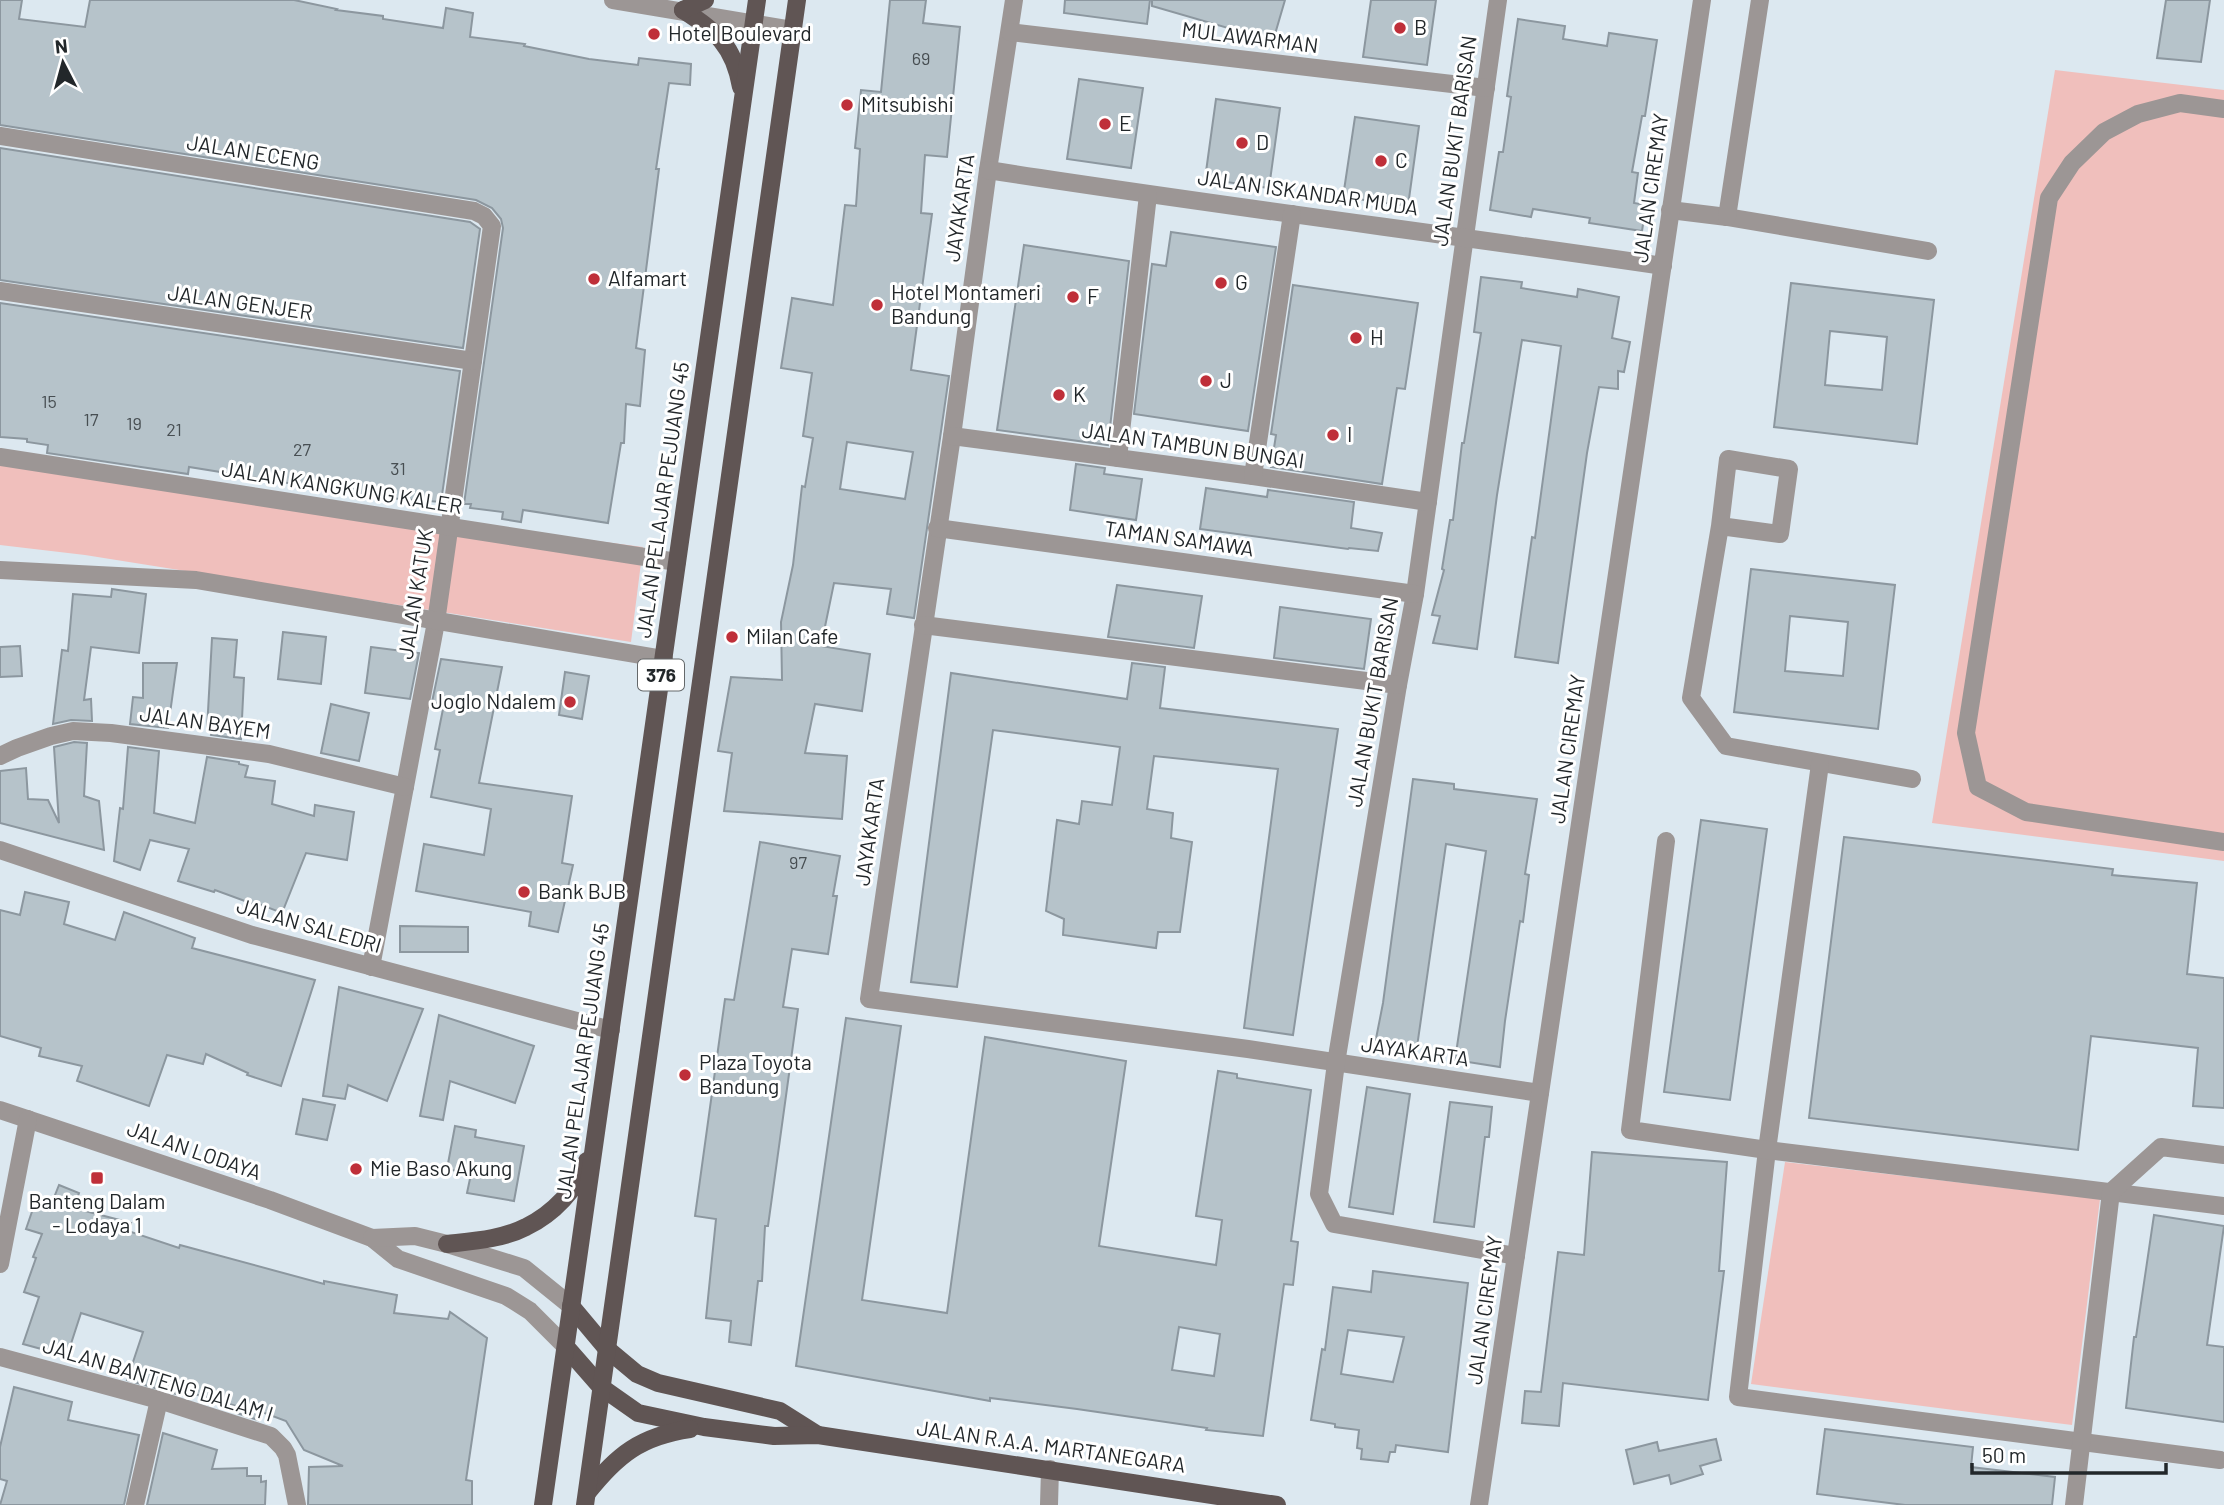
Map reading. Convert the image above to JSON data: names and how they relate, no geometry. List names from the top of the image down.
{
  "streets": {
    "main road": ["JALAN PELAJAR PEJUANG 45", "376", "JALAN R.A.A. MARTANEGARA"],
    "street": [
      "MULAWARMAN",
      "JALAN BUKIT BARISAN",
      "JALAN ECENG",
      "JALAN CIREMAY",
      "JALAN ISKANDAR MUDA",
      "JAYAKARTA",
      "JALAN GENJER",
      "JALAN TAMBUN BUNGAI",
      "JALAN KANGKUNG KALER",
      "TAMAN SAMAWA",
      "JALAN KATUK",
      "JALAN BAYEM",
      "JALAN SALEDRI",
      "JALAN LODAYA",
      "JALAN BANTENG DALAM I"
    ]
  },
  "crossings": [
    ["MULAWARMAN", "JALAN BUKIT BARISAN"],
    ["MULAWARMAN", "JAYAKARTA"],
    ["JALAN BUKIT BARISAN", "JALAN CIREMAY"],
    ["JALAN BUKIT BARISAN", "JALAN ISKANDAR MUDA"],
    ["JALAN BUKIT BARISAN", "JAYAKARTA"],
    ["JALAN BUKIT BARISAN", "JALAN TAMBUN BUNGAI"],
    ["JALAN BUKIT BARISAN", "TAMAN SAMAWA"],
    ["JALAN ECENG", "JALAN KATUK"],
    ["JALAN CIREMAY", "JALAN ISKANDAR MUDA"],
    ["JALAN CIREMAY", "JAYAKARTA"],
    ["JALAN ISKANDAR MUDA", "JAYAKARTA"],
    ["JAYAKARTA", "JALAN TAMBUN BUNGAI"],
    ["JAYAKARTA", "TAMAN SAMAWA"],
    ["JALAN GENJER", "JALAN KATUK"],
    ["JALAN KANGKUNG KALER", "JALAN PELAJAR PEJUANG 45"],
    ["JALAN KANGKUNG KALER", "JALAN KATUK"],
    ["JALAN PELAJAR PEJUANG 45", "JALAN SALEDRI"],
    ["JALAN PELAJAR PEJUANG 45", "JALAN LODAYA"],
    ["JALAN PELAJAR PEJUANG 45", "JALAN R.A.A. MARTANEGARA"],
    ["JALAN KATUK", "JALAN BAYEM"],
    ["JALAN KATUK", "JALAN SALEDRI"],
    ["376", "JALAN R.A.A. MARTANEGARA"],
    ["JALAN LODAYA", "JALAN R.A.A. MARTANEGARA"]
  ],
  "places": {
    "other": [
      "B",
      "Hotel Boulevard",
      "Mitsubishi",
      "E",
      "D",
      "C",
      "Alfamart",
      "G",
      "F",
      "Hotel Montameri Bandung",
      "H",
      "J",
      "K",
      "I",
      "Milan Cafe",
      "Joglo Ndalem",
      "Bank BJB",
      "Plaza Toyota Bandung",
      "Mie Baso Akung"
    ],
    "transit": ["Banteng Dalam - Lodaya 1"]
  },
  "house_numbers": [
    "69",
    "15",
    "17",
    "19",
    "21",
    "27",
    "31",
    "97"
  ],
  "scale_bar": "50 m",
  "north": "top"
}
